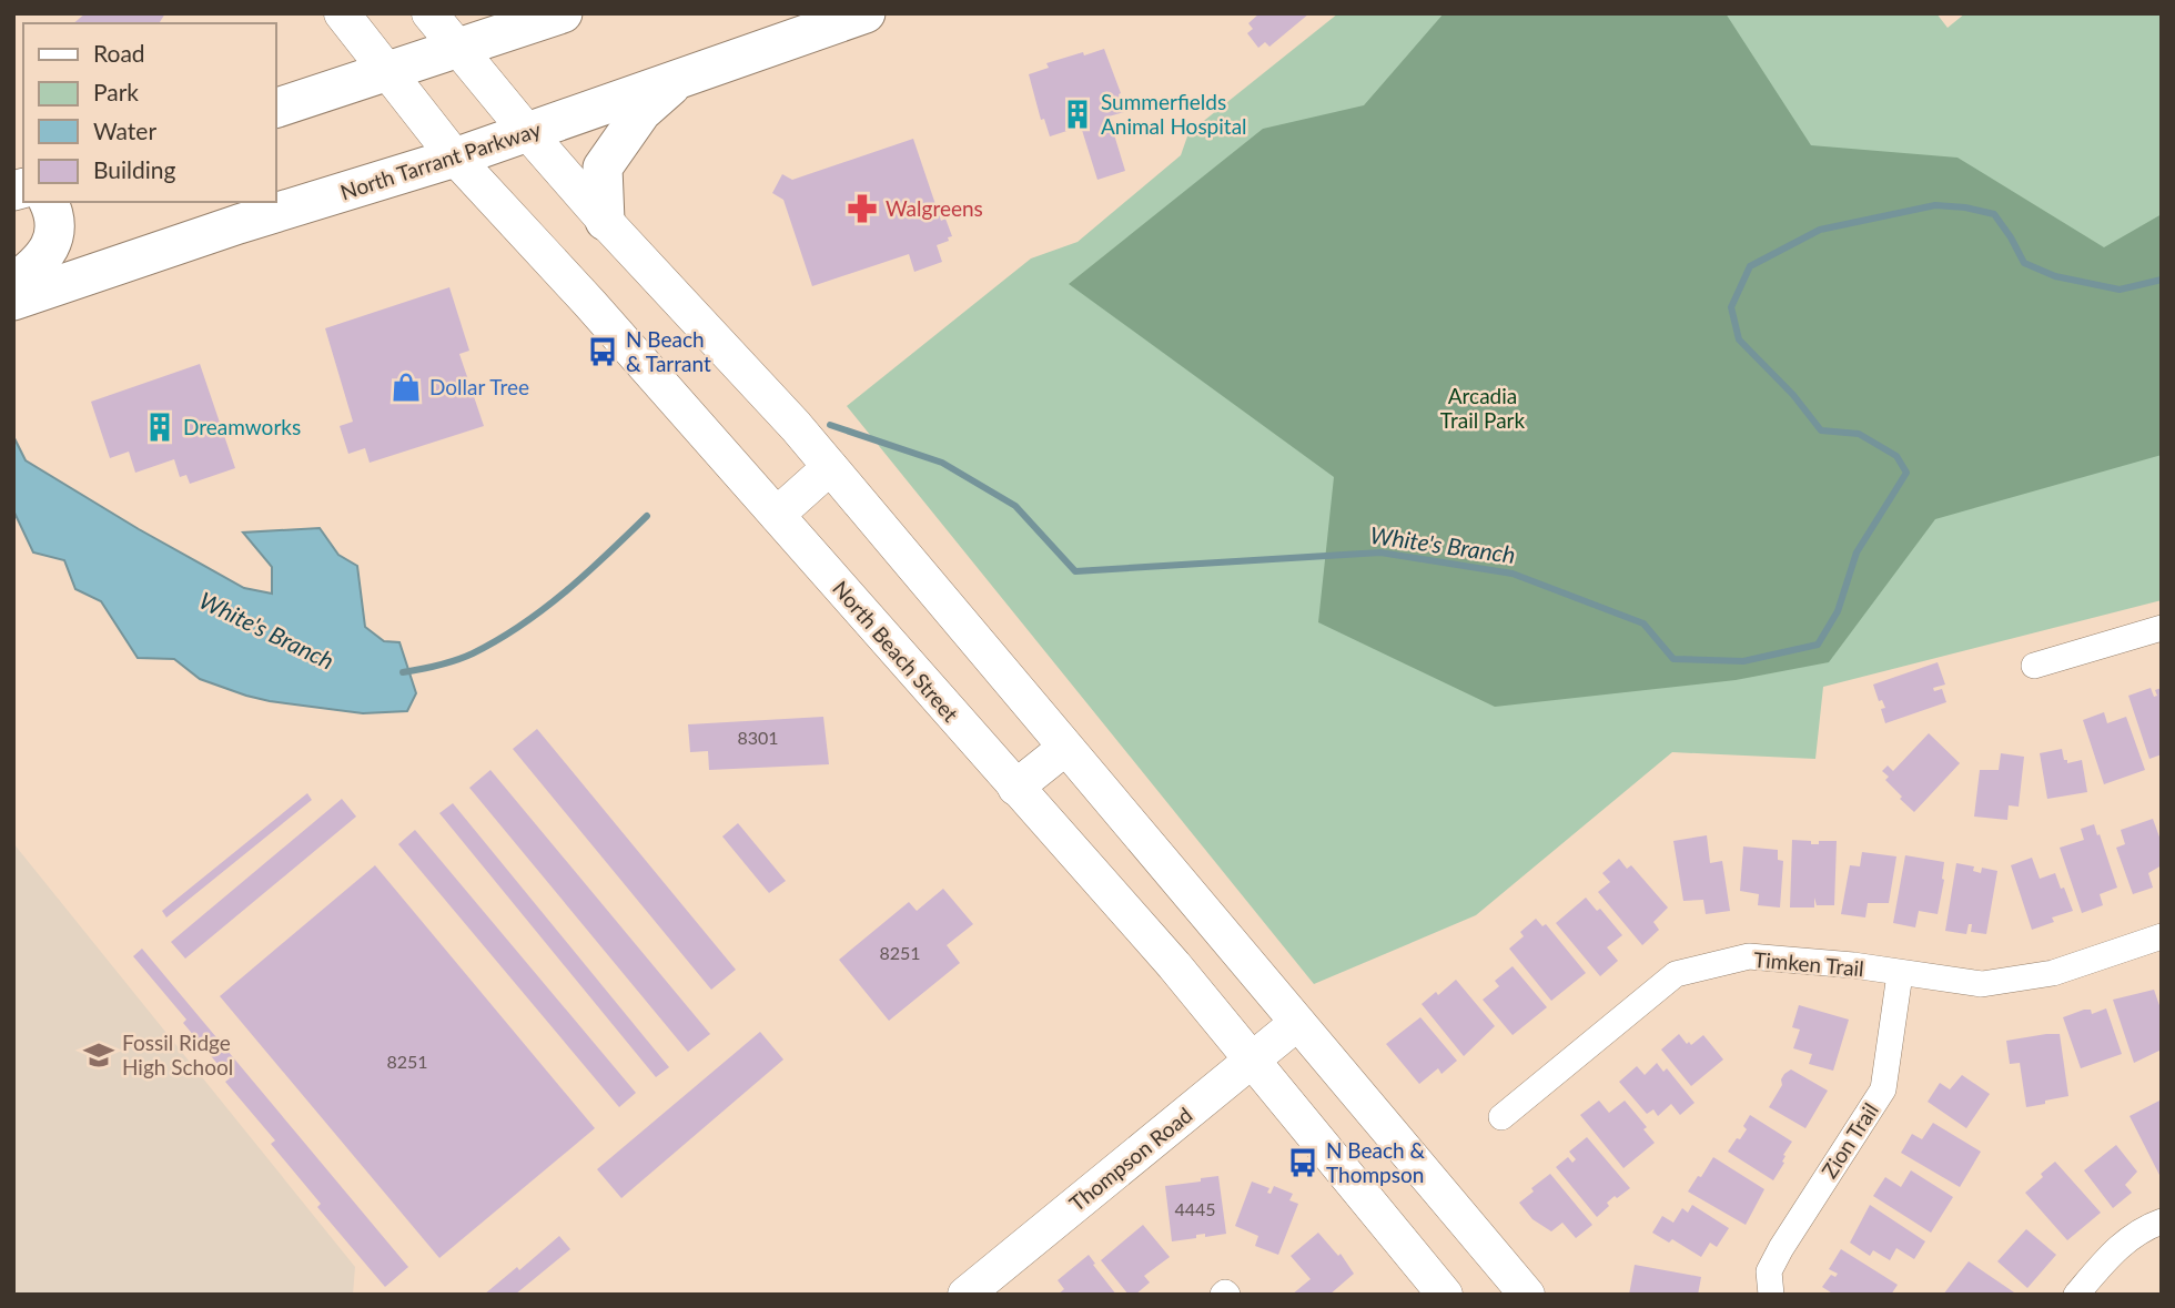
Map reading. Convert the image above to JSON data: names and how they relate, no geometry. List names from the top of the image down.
{
  "streets": {
    "main road": ["North Tarrant Parkway", "North Beach Street", "Thompson Road"],
    "street": ["Timken Trail", "Zion Trail"]
  },
  "crossings": [
    ["North Tarrant Parkway", "North Beach Street"],
    ["North Beach Street", "Thompson Road"],
    ["Timken Trail", "Zion Trail"]
  ],
  "water": ["White's Branch"],
  "parks": ["Arcadia Trail Park"],
  "places": {
    "building": ["Summerfields Animal Hospital", "Dreamworks"],
    "pharmacy": ["Walgreens"],
    "bus stop": ["N Beach & Tarrant", "N Beach & Thompson"],
    "shop": ["Dollar Tree"],
    "school or university": ["Fossil Ridge High School"]
  },
  "house_numbers": [
    "8301",
    "8251",
    "8251",
    "4445"
  ],
  "legend": [
    "Road",
    "Park",
    "Water",
    "Building"
  ]
}
